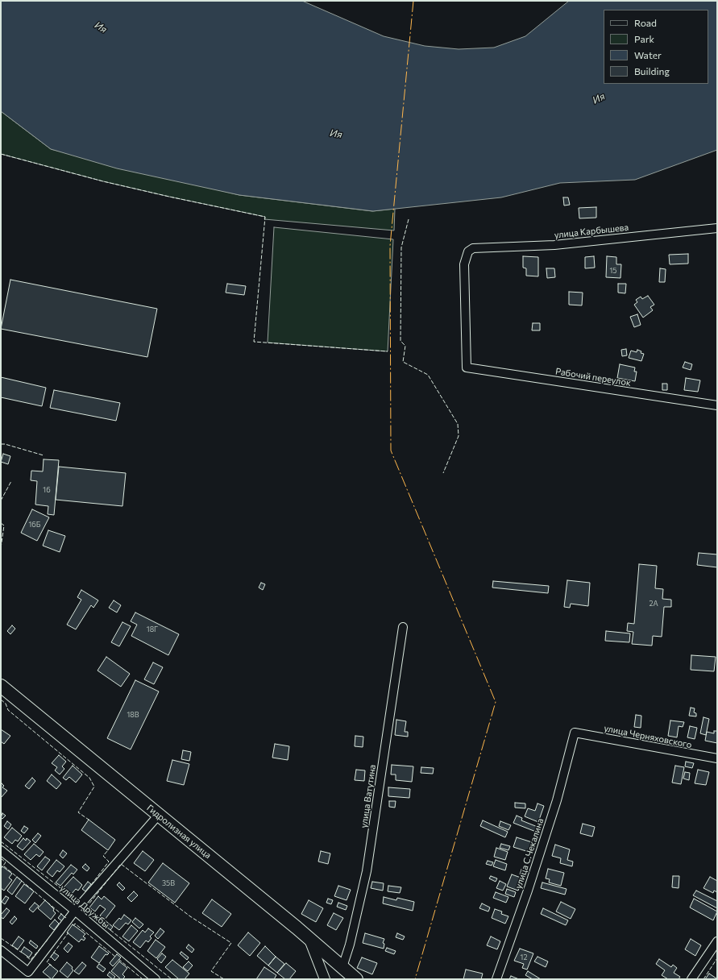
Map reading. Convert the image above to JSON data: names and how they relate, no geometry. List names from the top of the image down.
{
  "streets": {
    "highway": ["Гидролизная улица"],
    "street": [
      "улица Карбышева",
      "Рабочий переулок",
      "улица Черняховского",
      "улица Ватутина",
      "улица С.Чекалина",
      "улица Дружбы"
    ]
  },
  "crossings": [
    ["улица Карбышева", "Рабочий переулок"],
    ["улица Черняховского", "улица С.Чекалина"],
    ["улица Ватутина", "Гидролизная улица"]
  ],
  "water": ["Ия"],
  "house_numbers": [
    "15",
    "16",
    "16Б",
    "2А",
    "18Г",
    "18В",
    "35В",
    "12"
  ],
  "legend": [
    "Road",
    "Park",
    "Water",
    "Building"
  ]
}
